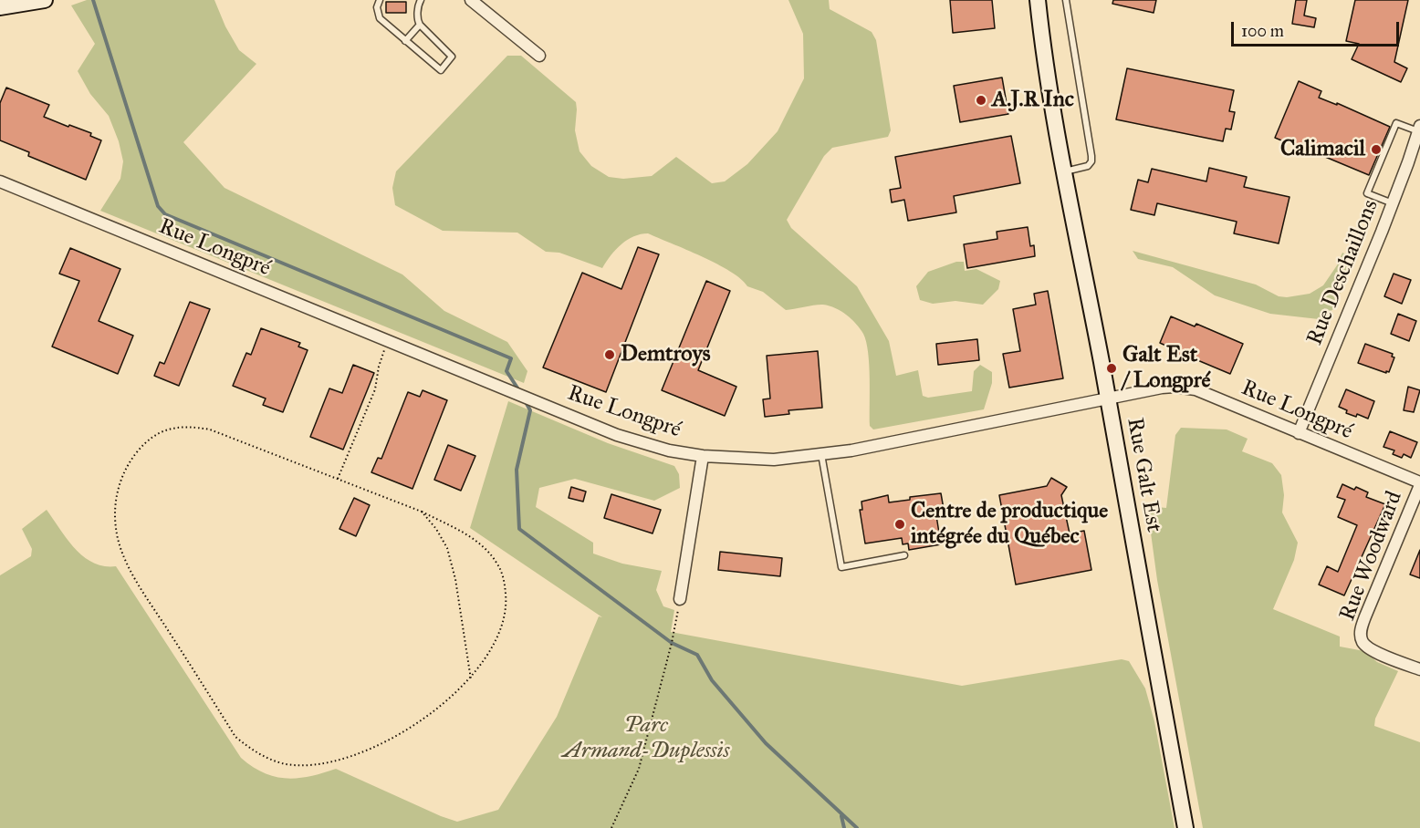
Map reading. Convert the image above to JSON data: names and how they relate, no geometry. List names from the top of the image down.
{
  "streets": {
    "street": [
      "Rue Longpré",
      "Rue Deschaillons",
      "Rue Galt Est",
      "Rue Woodward"
    ]
  },
  "crossings": [
    ["Rue Longpré", "Rue Deschaillons"],
    ["Rue Longpré", "Rue Galt Est"],
    ["Rue Longpré", "Rue Woodward"]
  ],
  "parks": ["Parc Armand-Duplessis"],
  "places": [
    "A.J.R Inc",
    "Calimacil",
    "Demtroys",
    "Galt Est / Longpré",
    "Centre de productique intégrée du Québec"
  ],
  "scale_bar": "100 m"
}
